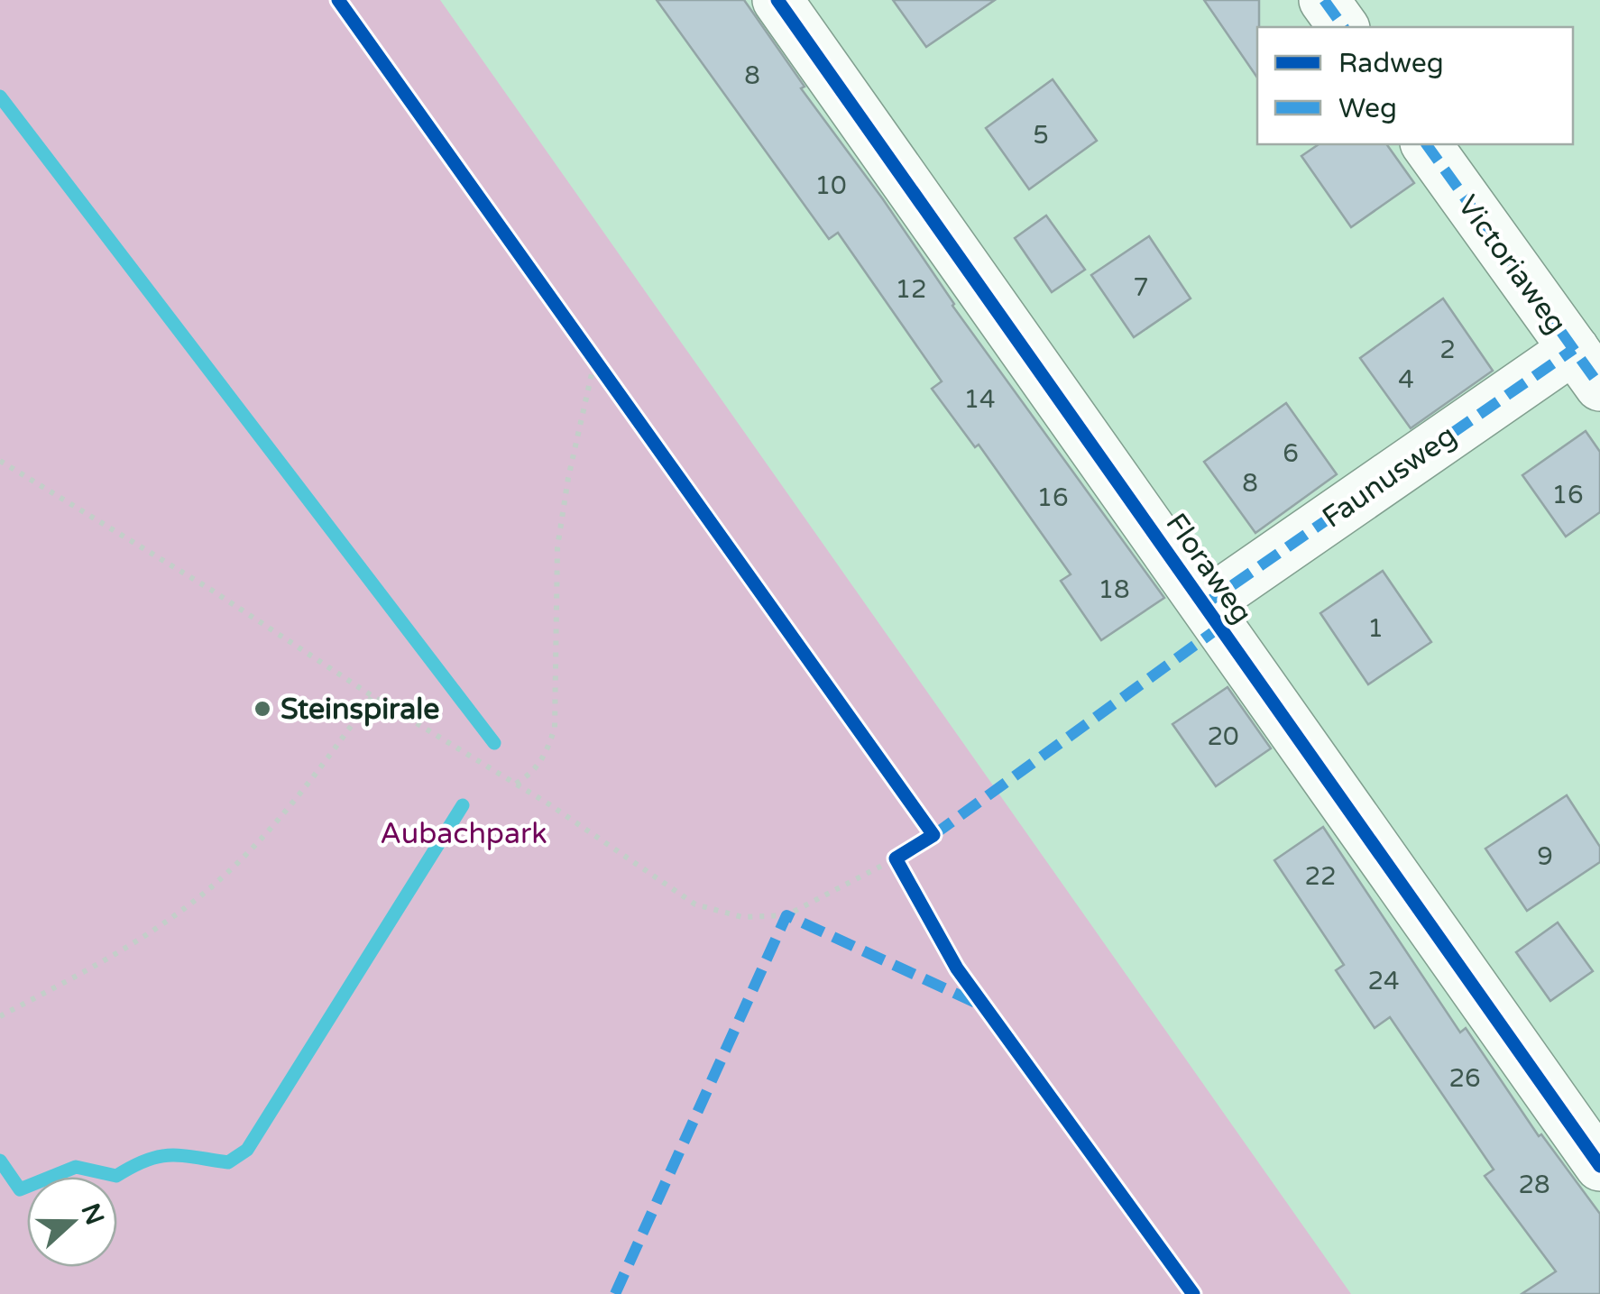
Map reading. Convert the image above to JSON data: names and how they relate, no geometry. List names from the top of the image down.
{
  "streets": {
    "street": ["Victoriaweg", "Faunusweg", "Floraweg"]
  },
  "crossings": [
    ["Victoriaweg", "Faunusweg"],
    ["Faunusweg", "Floraweg"]
  ],
  "parks": ["Aubachpark"],
  "places": ["Steinspirale"],
  "house_numbers": [
    "8",
    "5",
    "10",
    "7",
    "12",
    "2",
    "4",
    "14",
    "6",
    "8",
    "16",
    "16",
    "18",
    "1",
    "20",
    "9",
    "22",
    "24",
    "26",
    "28"
  ],
  "legend": ["Radweg", "Weg"],
  "north": "right"
}
